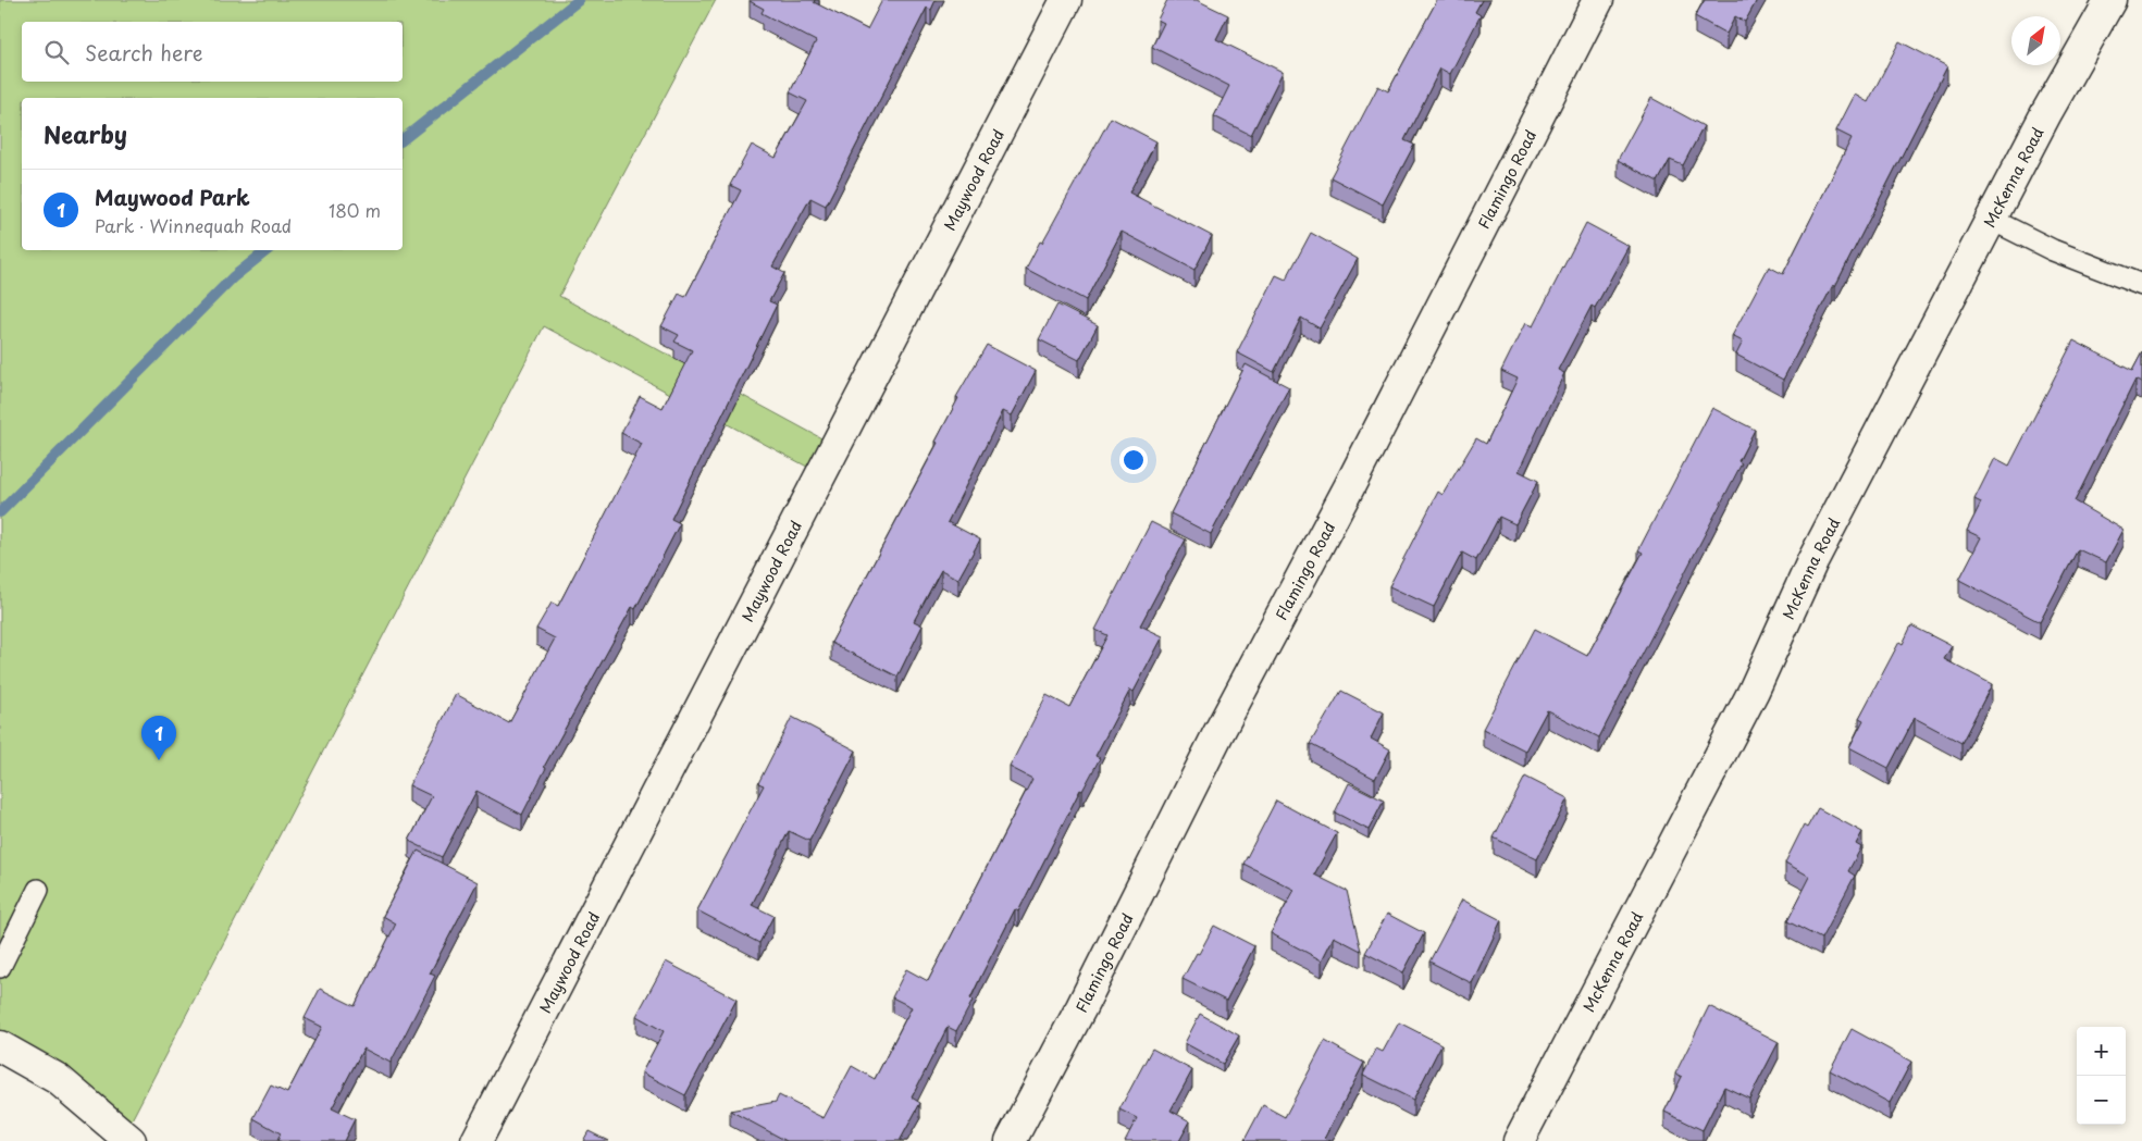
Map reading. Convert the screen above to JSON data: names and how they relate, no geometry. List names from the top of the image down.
{
  "streets": {
    "street": ["McKenna Road", "Maywood Road", "Flamingo Road"]
  },
  "north": "top right",
  "page": {
    "search": "Search here",
    "heading": "Nearby",
    "list": [
      {
        "mark": "1",
        "name": "Maywood Park",
        "note": "Park · Winnequah Road",
        "value": "180 m"
      }
    ],
    "pins": "1",
    "map_buttons": ["+", "−"]
  }
}
